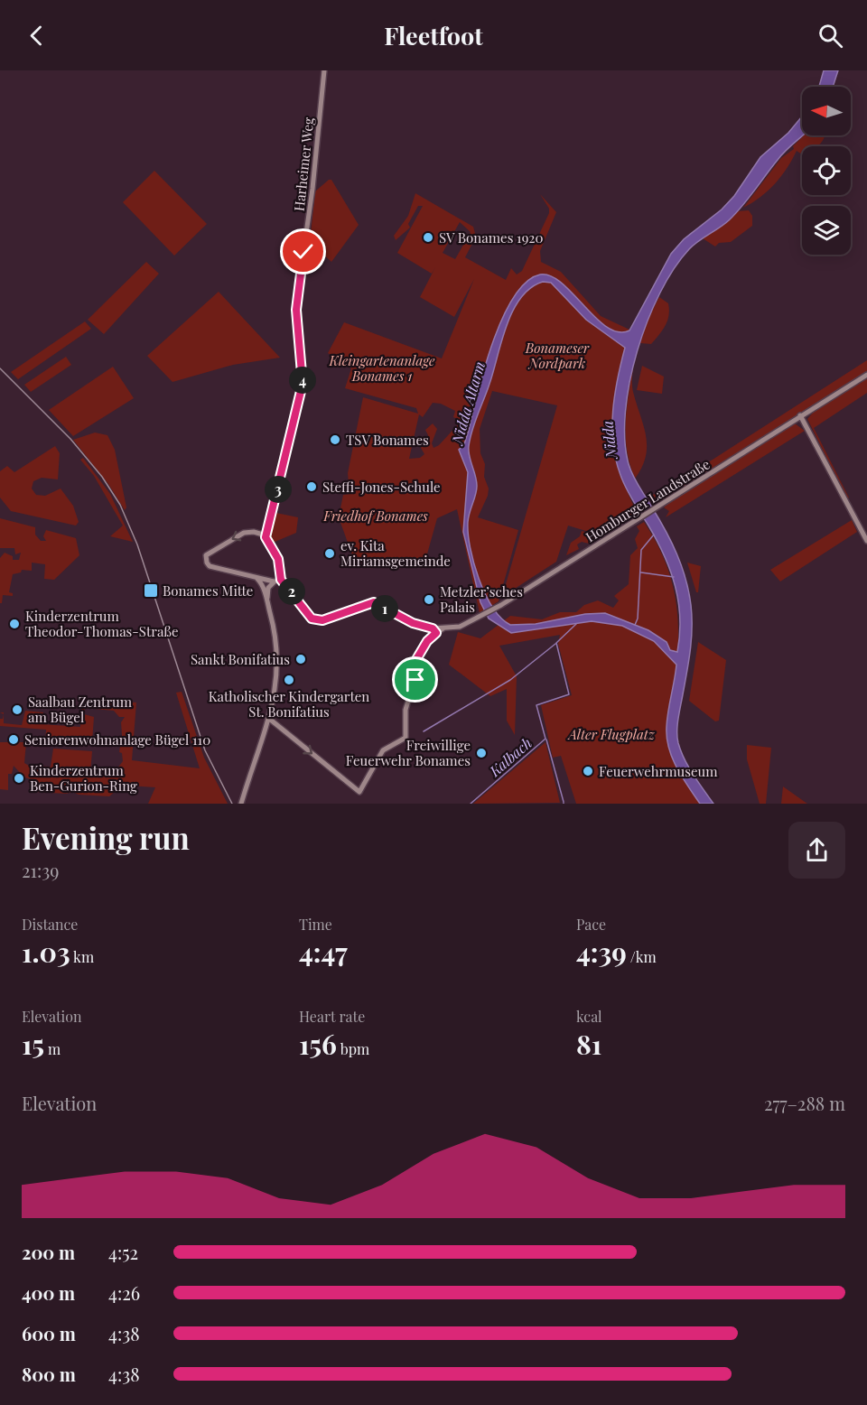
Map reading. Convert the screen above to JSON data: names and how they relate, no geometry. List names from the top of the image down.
{
  "streets": {
    "street": ["Harheimer Weg", "Homburger Landstraße"]
  },
  "water": ["Nidda Altarm", "Nidda", "Kalbach"],
  "parks": [
    "Bonameser Nordpark",
    "Kleingartenanlage Bonames 1",
    "Friedhof Bonames",
    "Alter Flugplatz"
  ],
  "places": {
    "other": [
      "SV Bonames 1920",
      "TSV Bonames",
      "Steffi-Jones-Schule",
      "ev. Kita Miriamsgemeinde",
      "Metzler’sches Palais",
      "Kinderzentrum Theodor-Thomas-Straße",
      "Sankt Bonifatius",
      "Katholischer Kindergarten St. Bonifatius",
      "Saalbau Zentrum am Bügel",
      "Seniorenwohnanlage Bügel 110",
      "Freiwillige Feuerwehr Bonames",
      "Feuerwehrmuseum",
      "Kinderzentrum Ben-Gurion-Ring"
    ],
    "transit": ["Bonames Mitte"]
  },
  "north": "left",
  "page": {
    "header": "Fleetfoot",
    "pins": [
      "4",
      "3",
      "2",
      "1"
    ],
    "heading": ["Evening run", "21:39"],
    "stats": [
      ["Distance", "1.03 km"],
      ["Time", "4:47"],
      ["Pace", "4:39 /km"],
      ["Elevation", "15 m"],
      ["Heart rate", "156 bpm"],
      ["kcal", "81"]
    ],
    "chart": ["Elevation", "277–288 m"],
    "list": [
      {
        "name": "200 m",
        "note": "4:52"
      },
      {
        "name": "400 m",
        "note": "4:26"
      },
      {
        "name": "600 m",
        "note": "4:38"
      },
      {
        "name": "800 m",
        "note": "4:38"
      }
    ]
  }
}
